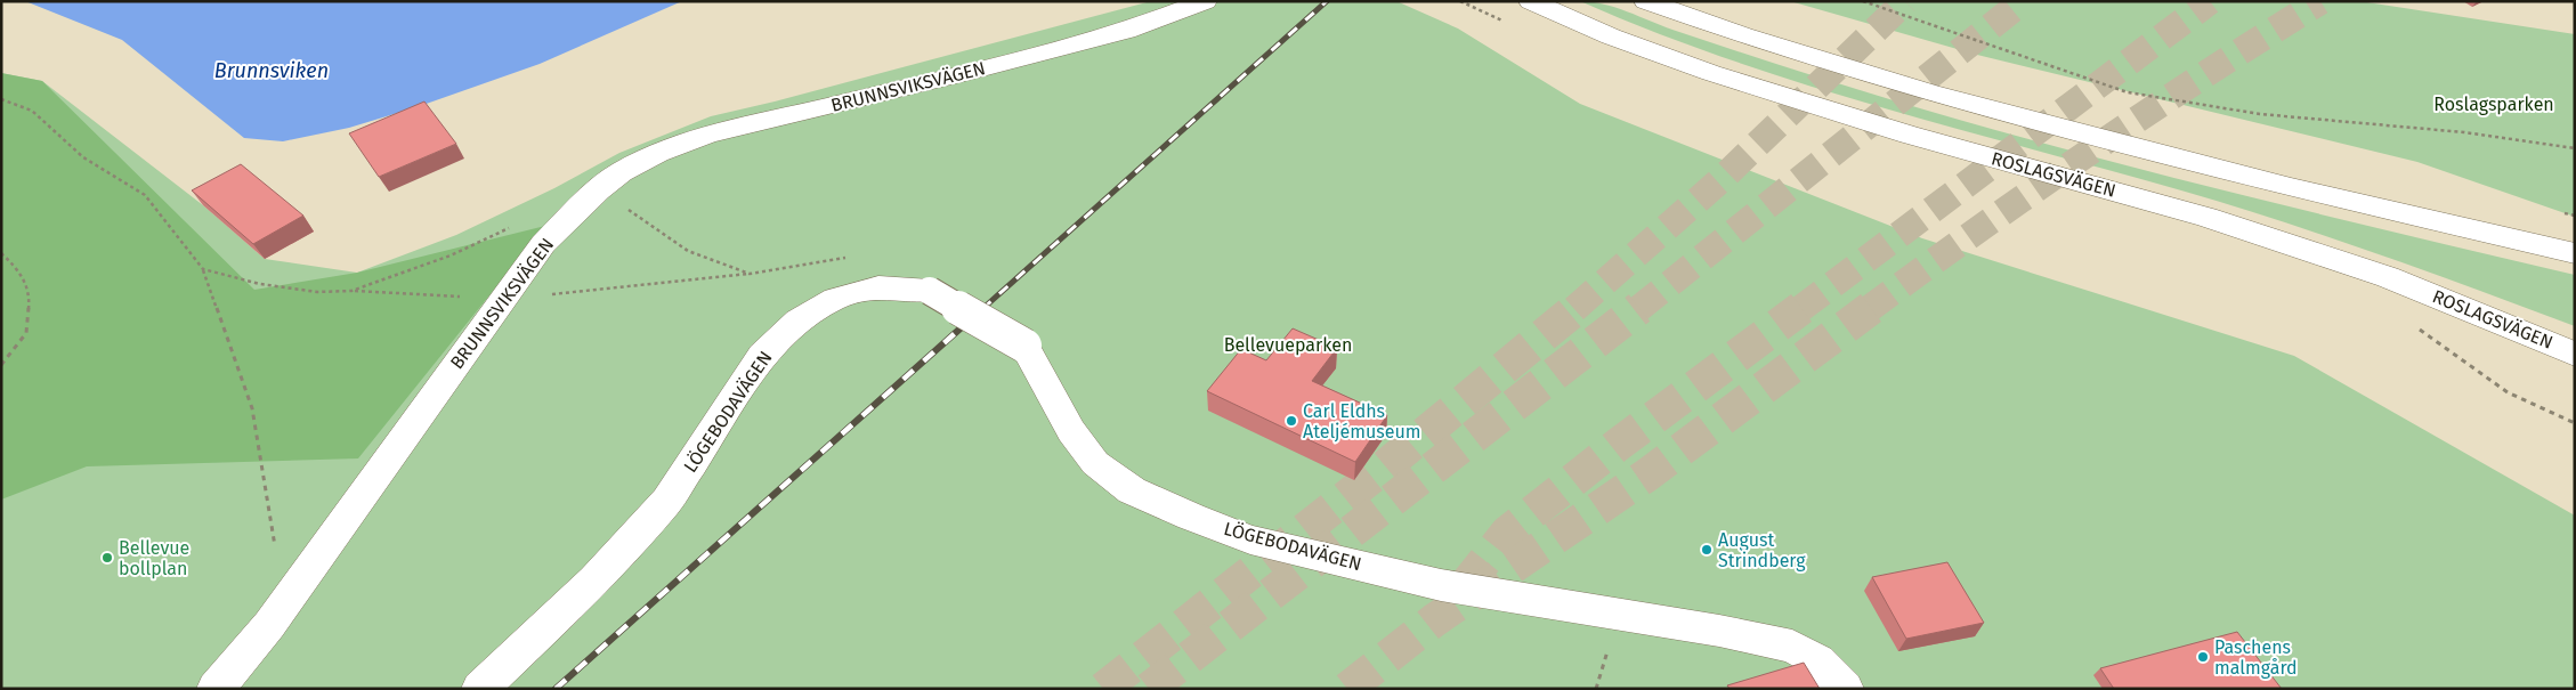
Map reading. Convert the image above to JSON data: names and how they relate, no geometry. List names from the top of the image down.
{
  "streets": {
    "street": ["BRUNNSVIKSVÄGEN", "ROSLAGSVÄGEN", "LÖGEBODAVÄGEN"]
  },
  "water": ["Brunnsviken"],
  "parks": ["Roslagsparken", "Bellevueparken"],
  "places": [
    "Carl Eldhs Ateljémuseum",
    "August Strindberg",
    "Bellevue bollplan",
    "Paschens malmgård"
  ]
}
